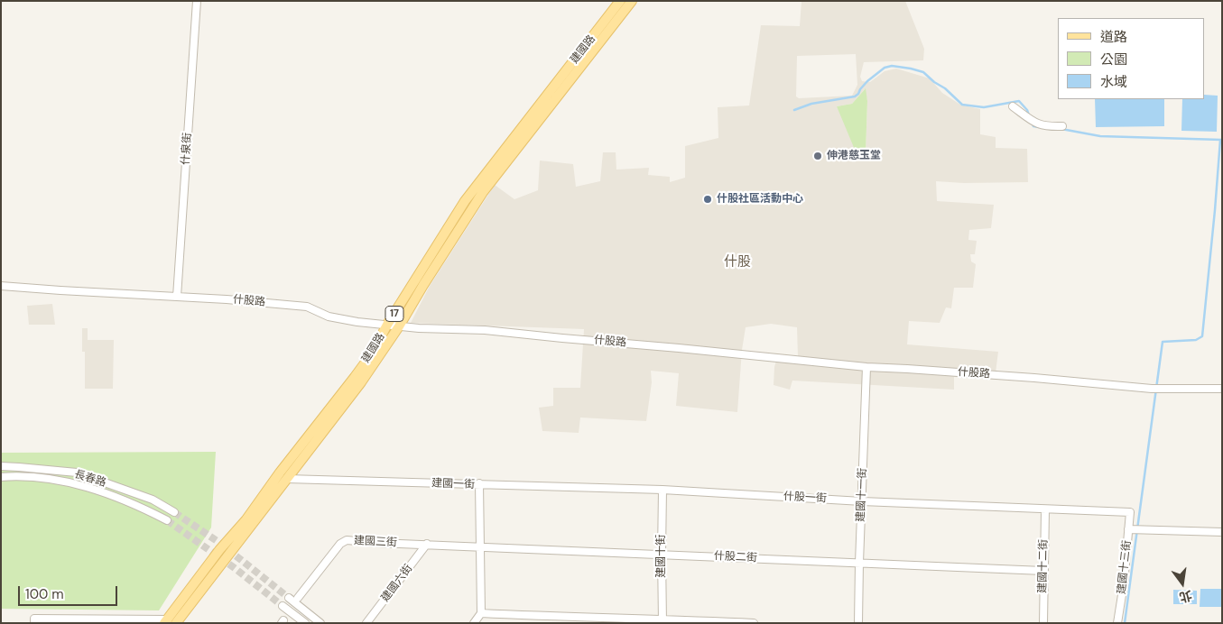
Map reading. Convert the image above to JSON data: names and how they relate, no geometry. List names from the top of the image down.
{
  "streets": {
    "main road": ["建國路", "17"],
    "street": [
      "什泉街",
      "什股路",
      "長春路",
      "建國一街",
      "建國十一街",
      "什股一街",
      "建國三街",
      "建國十街",
      "什股二街",
      "建國十二街",
      "建國十三街",
      "建國六街"
    ]
  },
  "crossings": [
    ["建國路", "什股路"],
    ["建國路", "建國一街"],
    ["什泉街", "什股路"],
    ["什股路", "建國十一街"],
    ["建國一街", "什股一街"],
    ["建國一街", "什股二街"],
    ["建國十一街", "什股一街"],
    ["建國十一街", "什股二街"],
    ["什股一街", "建國十街"],
    ["什股一街", "建國十二街"],
    ["什股一街", "建國十三街"],
    ["建國三街", "什股二街"],
    ["建國三街", "建國六街"],
    ["建國十街", "什股二街"],
    ["什股二街", "建國十二街"],
    ["什股二街", "建國六街"]
  ],
  "districts": ["什股"],
  "places": ["伸港慈玉堂", "什股社區活動中心"],
  "legend": ["道路", "公園", "水域"],
  "scale_bar": "100 m",
  "north": "bottom"
}
